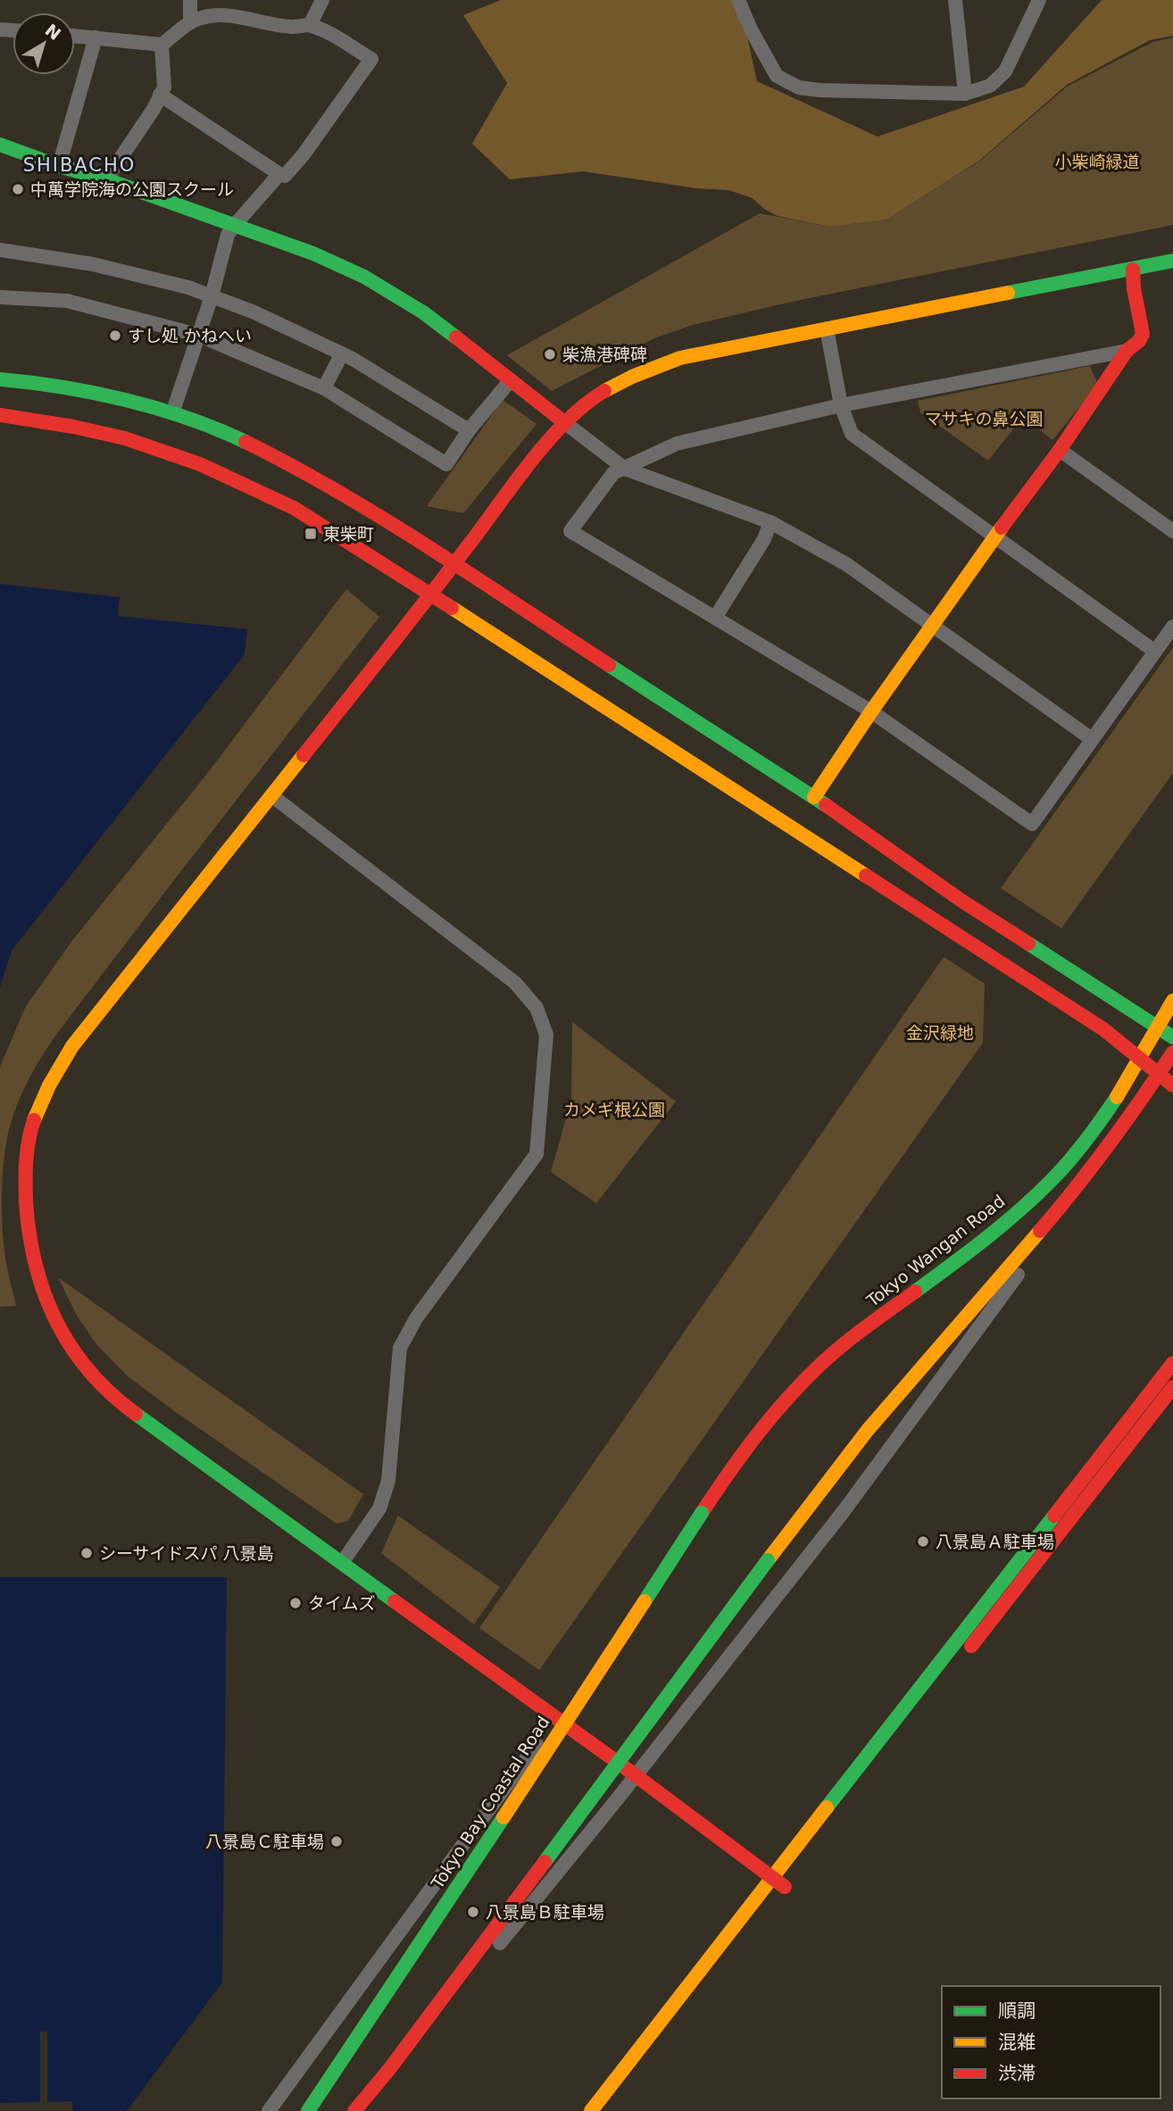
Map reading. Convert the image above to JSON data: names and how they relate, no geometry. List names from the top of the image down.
{
  "streets": {
    "main road": ["Tokyo Wangan Road", "Tokyo Bay Coastal Road"]
  },
  "crossings": [
    ["Tokyo Wangan Road", "Tokyo Bay Coastal Road"]
  ],
  "districts": ["SHIBACHO"],
  "parks": [
    "小柴崎緑道",
    "マサキの鼻公園",
    "金沢緑地",
    "カメギ根公園"
  ],
  "places": {
    "other": [
      "中萬学院海の公園スクール",
      "すし処 かねへい",
      "柴漁港碑碑",
      "八景島Ａ駐車場",
      "シーサイドスパ 八景島",
      "タイムズ",
      "八景島Ｃ駐車場",
      "八景島Ｂ駐車場"
    ],
    "transit": ["東柴町"]
  },
  "legend": ["順調", "混雑", "渋滞"],
  "north": "top right"
}
